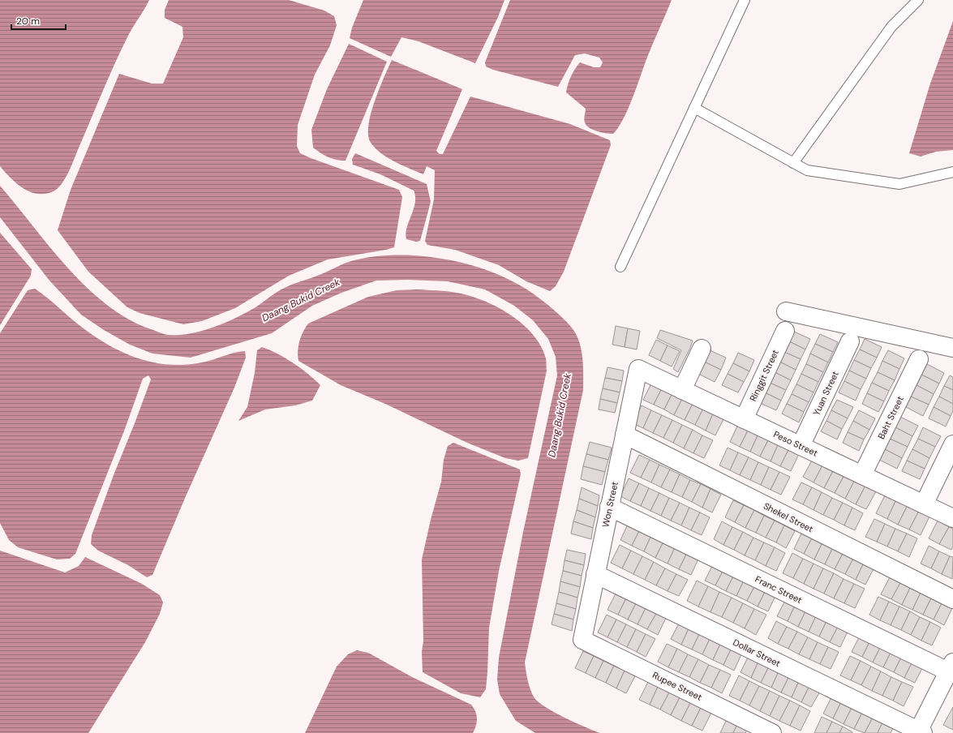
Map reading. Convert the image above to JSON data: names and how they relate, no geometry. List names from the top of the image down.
{
  "streets": {
    "street": [
      "Ringgit Street",
      "Yuan Street",
      "Baht Street",
      "Peso Street",
      "Won Street",
      "Shekel Street",
      "Franc Street",
      "Dollar Street",
      "Rupee Street"
    ]
  },
  "crossings": [
    ["Ringgit Street", "Peso Street"],
    ["Yuan Street", "Peso Street"],
    ["Baht Street", "Peso Street"],
    ["Peso Street", "Won Street"],
    ["Won Street", "Shekel Street"],
    ["Won Street", "Franc Street"],
    ["Won Street", "Dollar Street"],
    ["Won Street", "Rupee Street"]
  ],
  "water": ["Daang Bukid Creek"],
  "scale_bar": "20 m"
}
